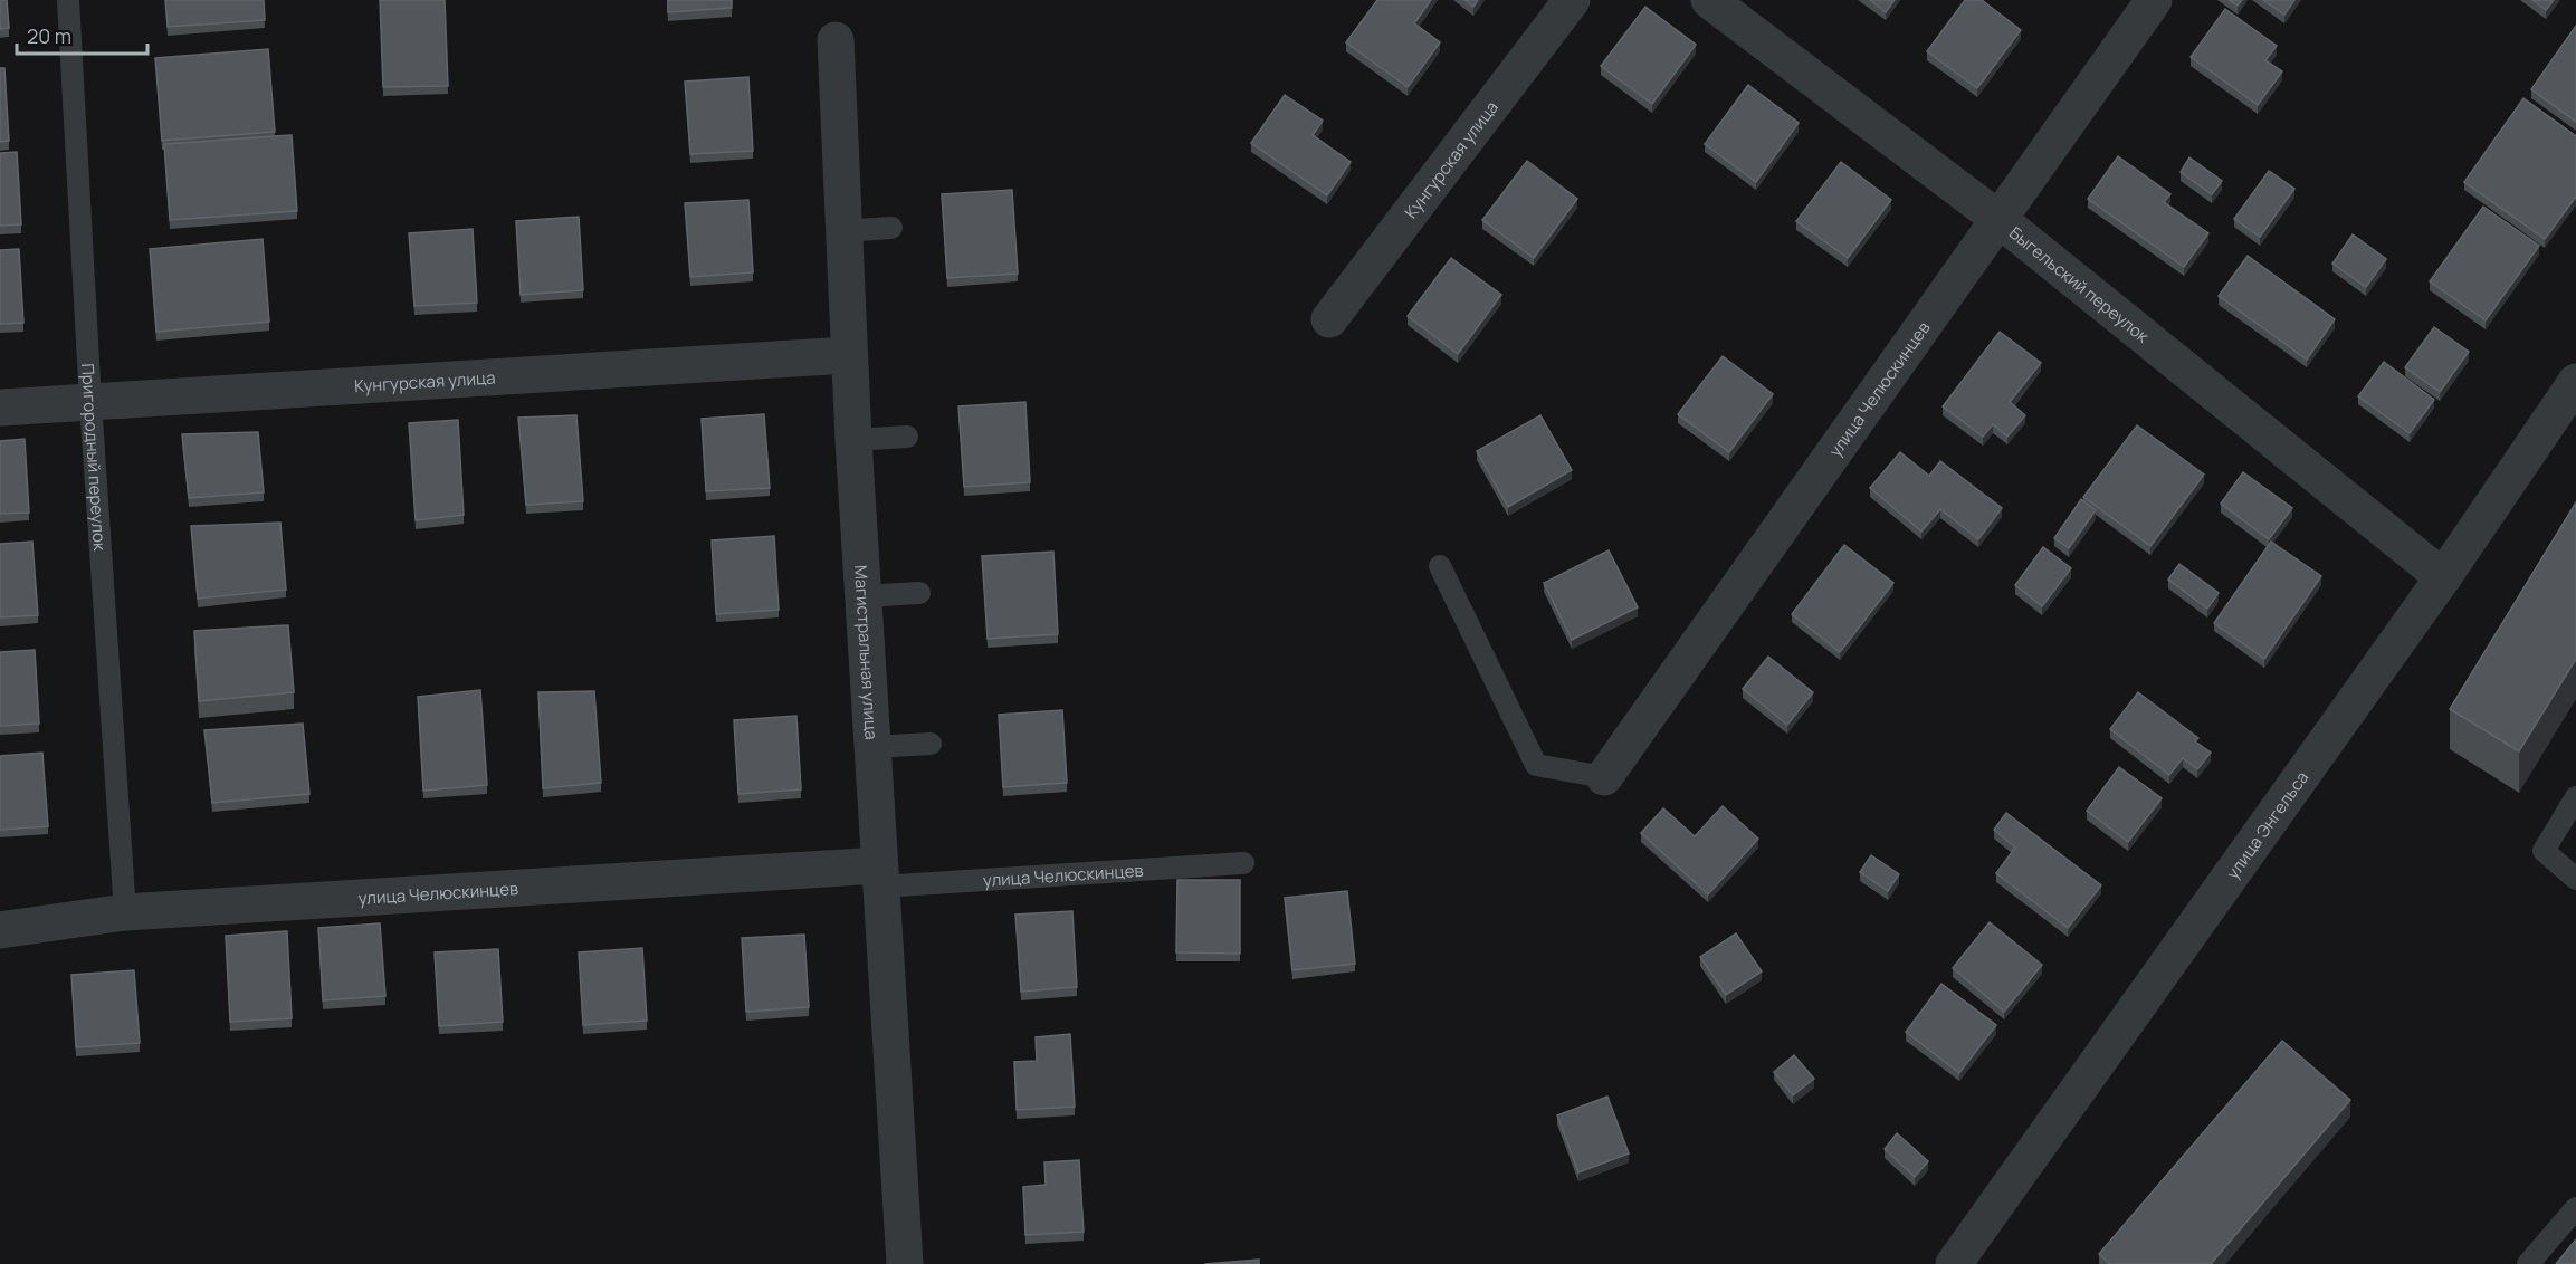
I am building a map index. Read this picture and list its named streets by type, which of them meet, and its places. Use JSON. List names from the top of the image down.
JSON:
{
  "streets": {
    "street": [
      "Кунгурская улица",
      "Быгельский переулок",
      "улица Челюскинцев",
      "Магистральная улица",
      "улица Энгельса"
    ],
    "lane": ["Пригородный переулок"]
  },
  "crossings": [
    ["Кунгурская улица", "Пригородный переулок"],
    ["Кунгурская улица", "Магистральная улица"],
    ["Быгельский переулок", "улица Челюскинцев"],
    ["Быгельский переулок", "улица Энгельса"],
    ["улица Челюскинцев", "Пригородный переулок"],
    ["улица Челюскинцев", "Магистральная улица"]
  ],
  "scale_bar": "20 m"
}
